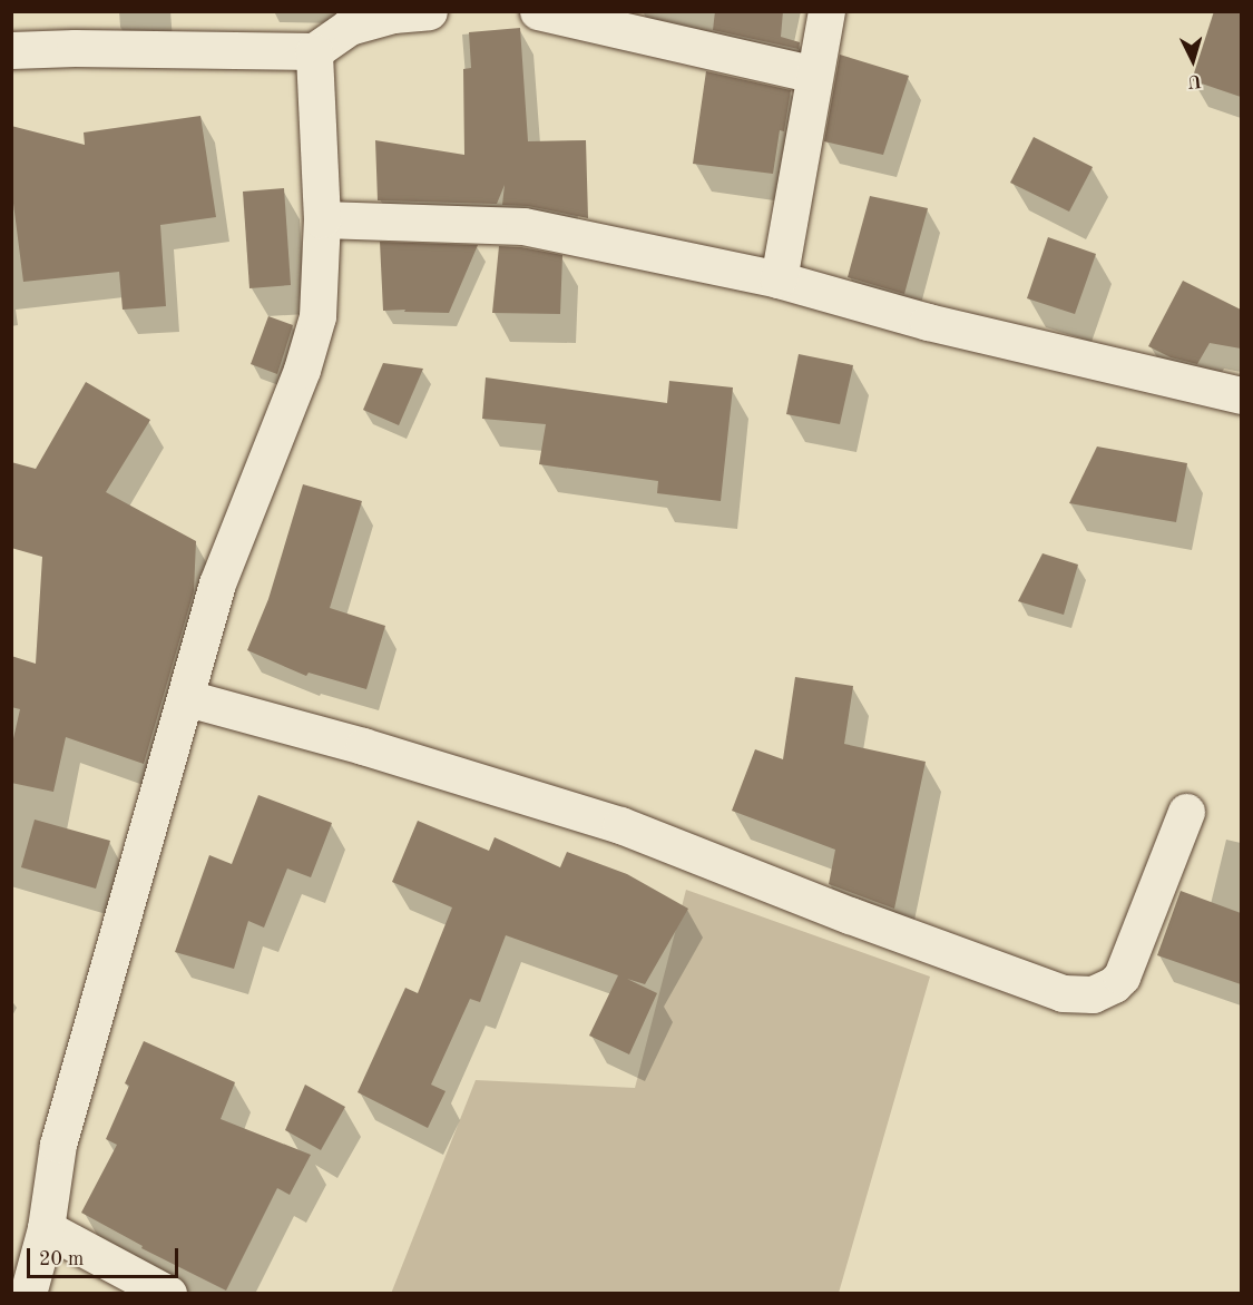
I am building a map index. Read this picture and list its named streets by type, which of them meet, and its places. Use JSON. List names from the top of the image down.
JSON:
{
  "scale_bar": "20 m",
  "north": "bottom"
}
